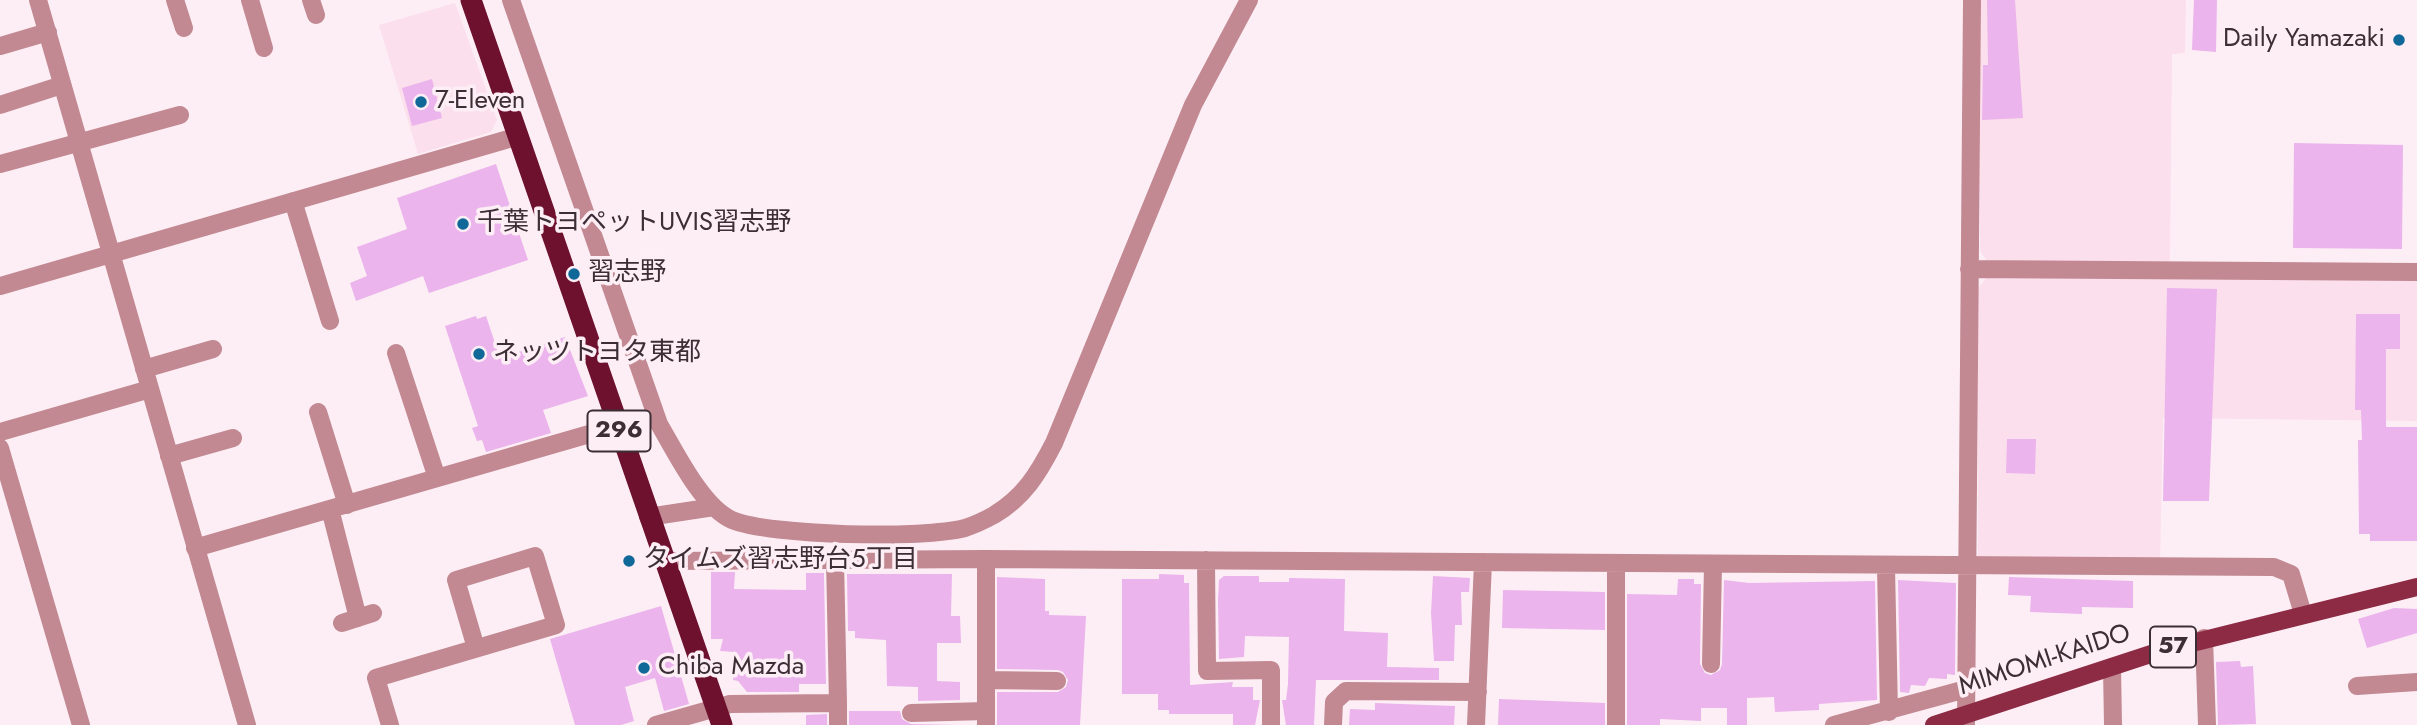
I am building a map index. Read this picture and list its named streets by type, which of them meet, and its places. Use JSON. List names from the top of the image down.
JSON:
{
  "streets": {
    "highway": ["296"],
    "main road": ["57", "MIMOMI-KAIDO"]
  },
  "places": [
    "Daily Yamazaki",
    "7-Eleven",
    "千葉トヨペットUVIS習志野",
    "習志野",
    "ネッツトヨタ東都",
    "タイムズ習志野台5丁目",
    "Chiba Mazda"
  ]
}
